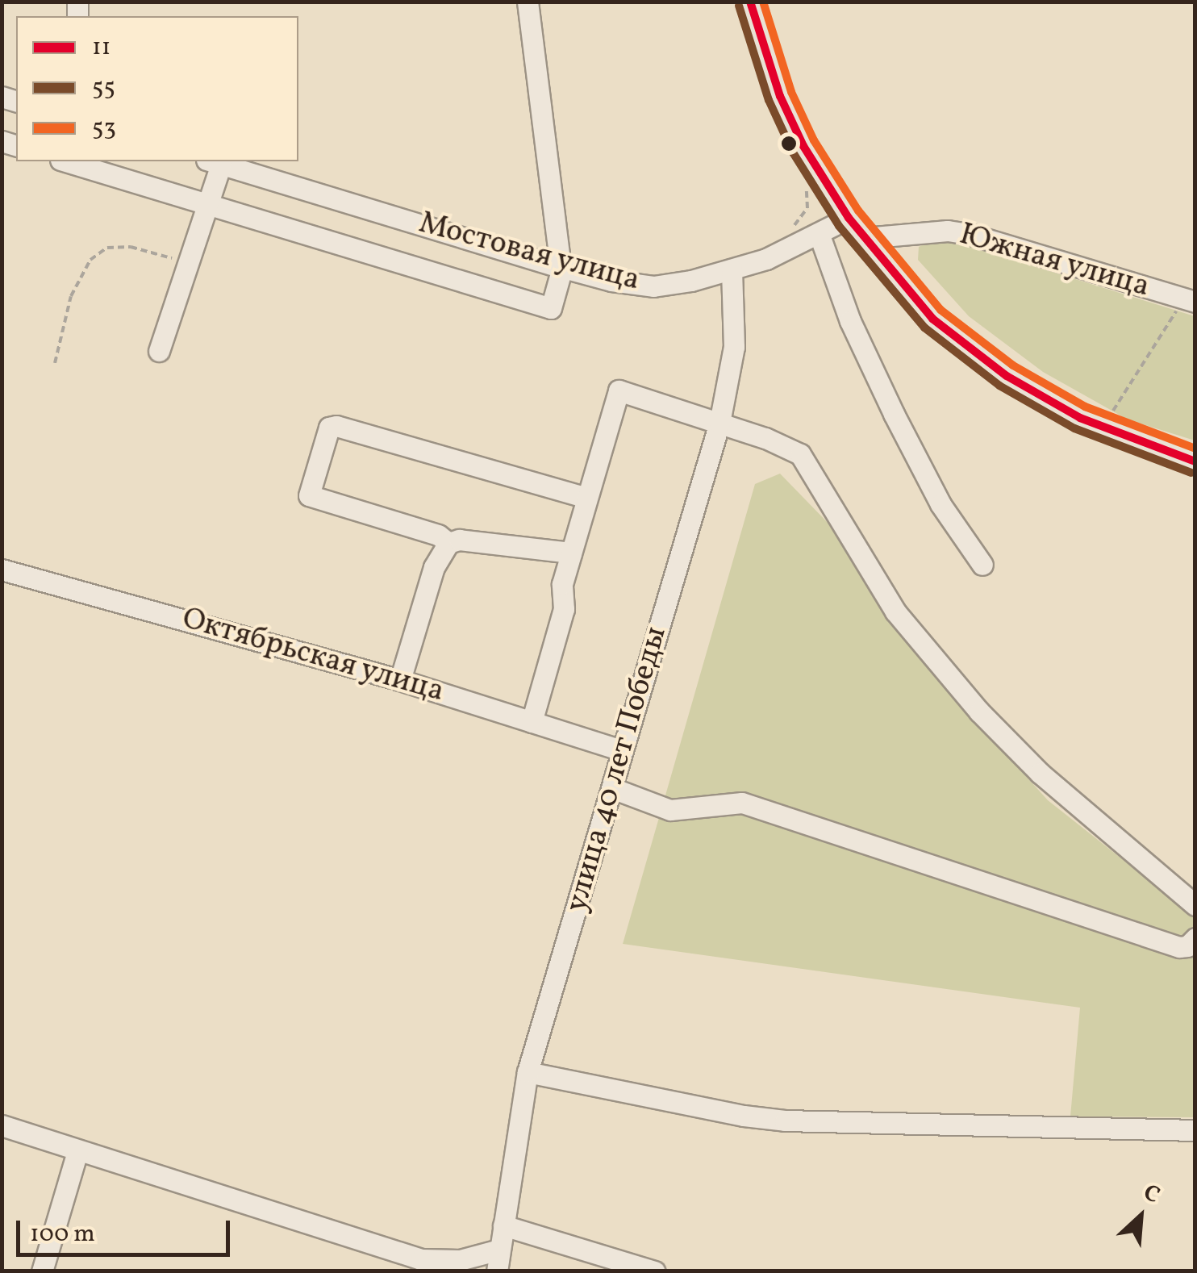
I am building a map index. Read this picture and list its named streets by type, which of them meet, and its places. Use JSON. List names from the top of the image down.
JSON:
{
  "streets": {
    "street": [
      "Мостовая улица",
      "Южная улица",
      "Октябрьская улица",
      "улица 40 лет Победы"
    ]
  },
  "crossings": [
    ["Мостовая улица", "улица 40 лет Победы"],
    ["Октябрьская улица", "улица 40 лет Победы"]
  ],
  "lines": ["transit line 11", "transit line 53", "transit line 55"],
  "legend": ["11", "55", "53"],
  "scale_bar": "100 m",
  "north": "top right"
}
